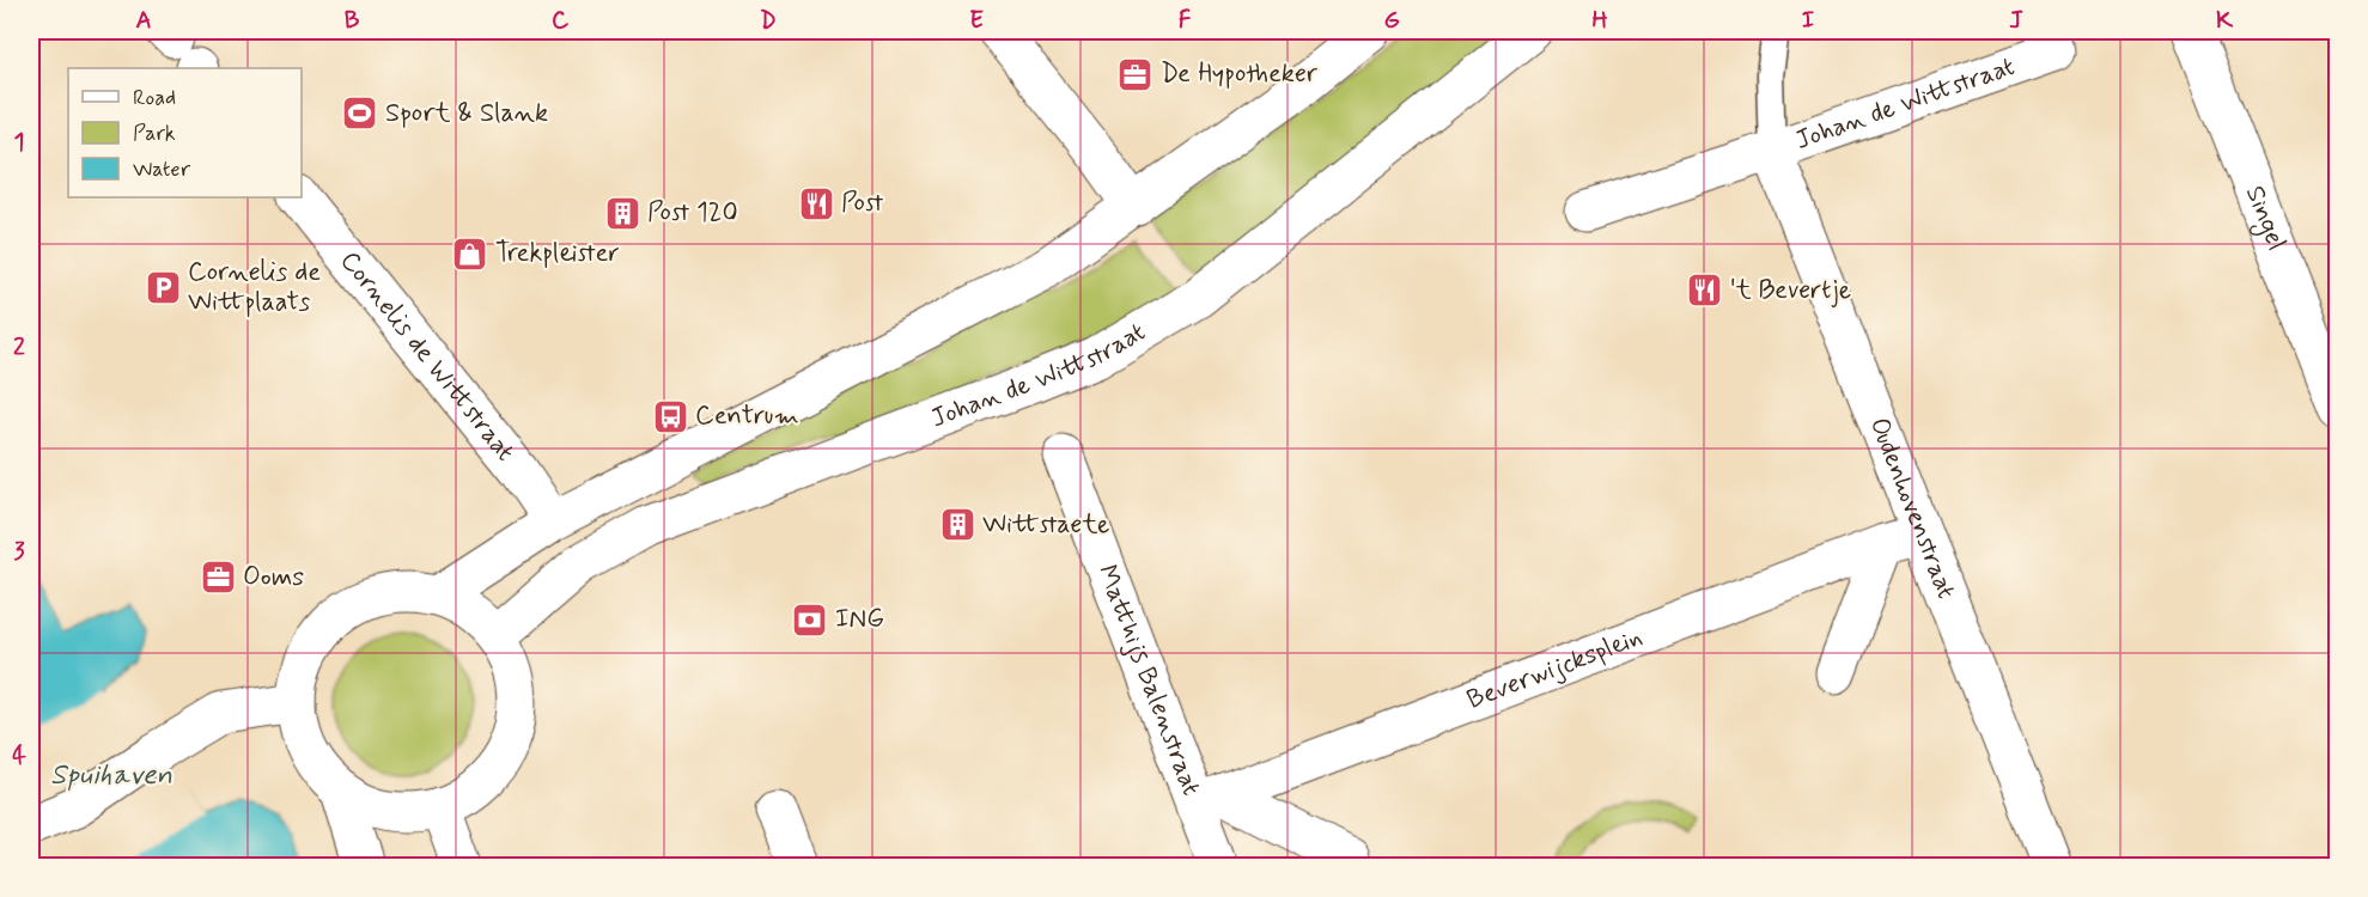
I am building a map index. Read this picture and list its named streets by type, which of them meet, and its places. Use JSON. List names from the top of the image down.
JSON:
{
  "streets": {
    "street": [
      "Johan de Wittstraat",
      "Singel",
      "Cornelis de Wittstraat",
      "Oudenhovenstraat",
      "Beverwijcksplein",
      "Matthijs Balenstraat"
    ]
  },
  "crossings": [
    ["Johan de Wittstraat", "Oudenhovenstraat"],
    ["Oudenhovenstraat", "Beverwijcksplein"],
    ["Beverwijcksplein", "Matthijs Balenstraat"]
  ],
  "water": ["Spuihaven"],
  "places": {
    "office": ["De Hypotheker", "Ooms"],
    "sports": ["Sport & Slank"],
    "restaurant": ["Post", "'t Bevertje"],
    "building": ["Post 120", "Wittstaete"],
    "shop": ["Trekpleister"],
    "parking": ["Cornelis de Wittplaats"],
    "bus stop": ["Centrum"],
    "bank": ["ING"]
  },
  "legend": ["Road", "Park", "Water"],
  "grid": {
    "columns": [
      "A",
      "B",
      "C",
      "D",
      "E",
      "F",
      "G",
      "H",
      "I",
      "J",
      "K"
    ],
    "rows": [
      "1",
      "2",
      "3",
      "4"
    ]
  }
}
